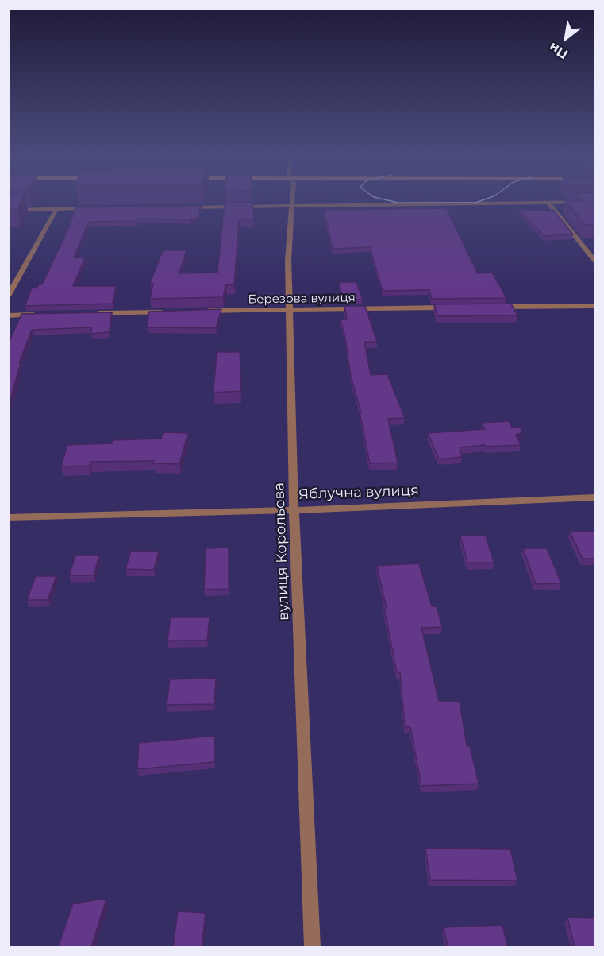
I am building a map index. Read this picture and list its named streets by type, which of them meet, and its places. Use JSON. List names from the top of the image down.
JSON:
{
  "streets": {
    "street": ["Березова вулиця", "Яблучна вулиця", "вулиця Корольова"]
  },
  "crossings": [
    ["Березова вулиця", "вулиця Корольова"],
    ["Яблучна вулиця", "вулиця Корольова"]
  ],
  "north": "bottom left"
}
